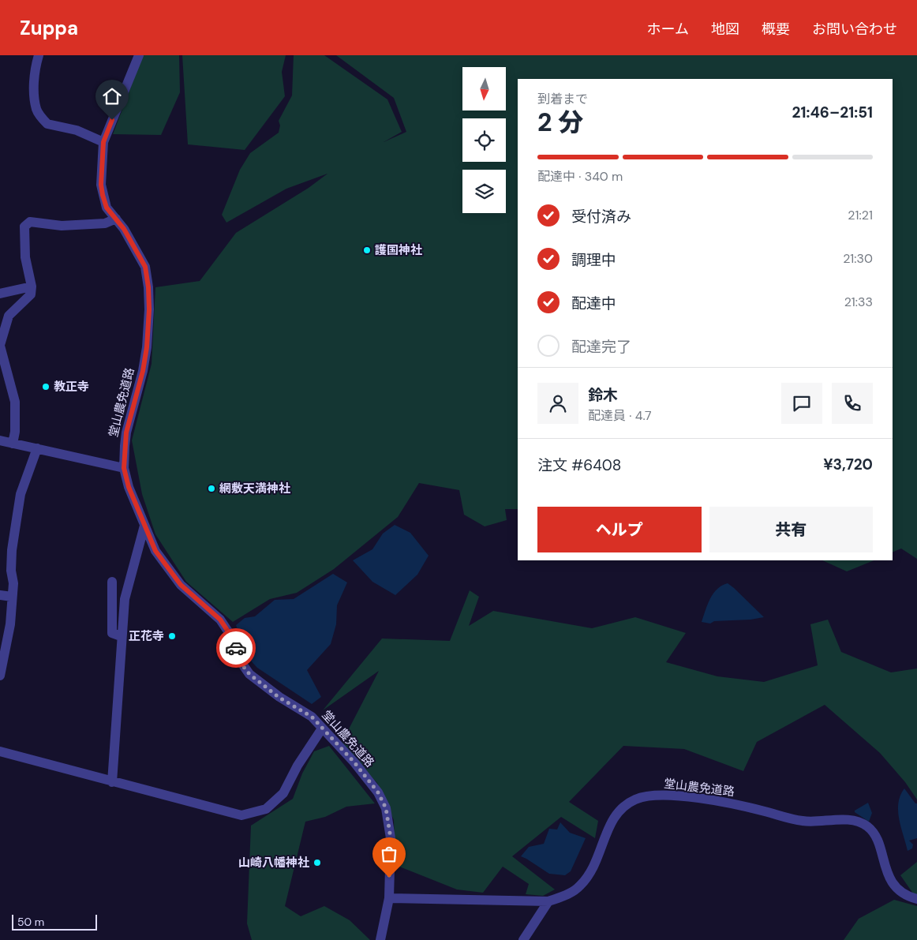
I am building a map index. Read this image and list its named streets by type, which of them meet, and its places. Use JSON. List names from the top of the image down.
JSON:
{
  "streets": {
    "street": ["堂山農免道路"]
  },
  "places": [
    "護国神社",
    "教正寺",
    "網敷天満神社",
    "正花寺",
    "山崎八幡神社"
  ],
  "scale_bar": "50 m",
  "north": "bottom",
  "page": {
    "header": "Zuppa",
    "nav": [
      "ホーム",
      "地図",
      "概要",
      "お問い合わせ"
    ],
    "heading": ["2 分", "到着まで", "21:46–21:51"],
    "panel": [
      "鈴木",
      "配達員 · 4.7",
      "注文 #6408",
      "¥3,720"
    ],
    "bar": "配達中 · 340 m",
    "list": [
      ["受付済み", "21:21"],
      ["調理中", "21:30"],
      ["配達中", "21:33"],
      "配達完了"
    ],
    "buttons": ["ヘルプ", "共有"],
    "scale": "50 m"
  }
}
